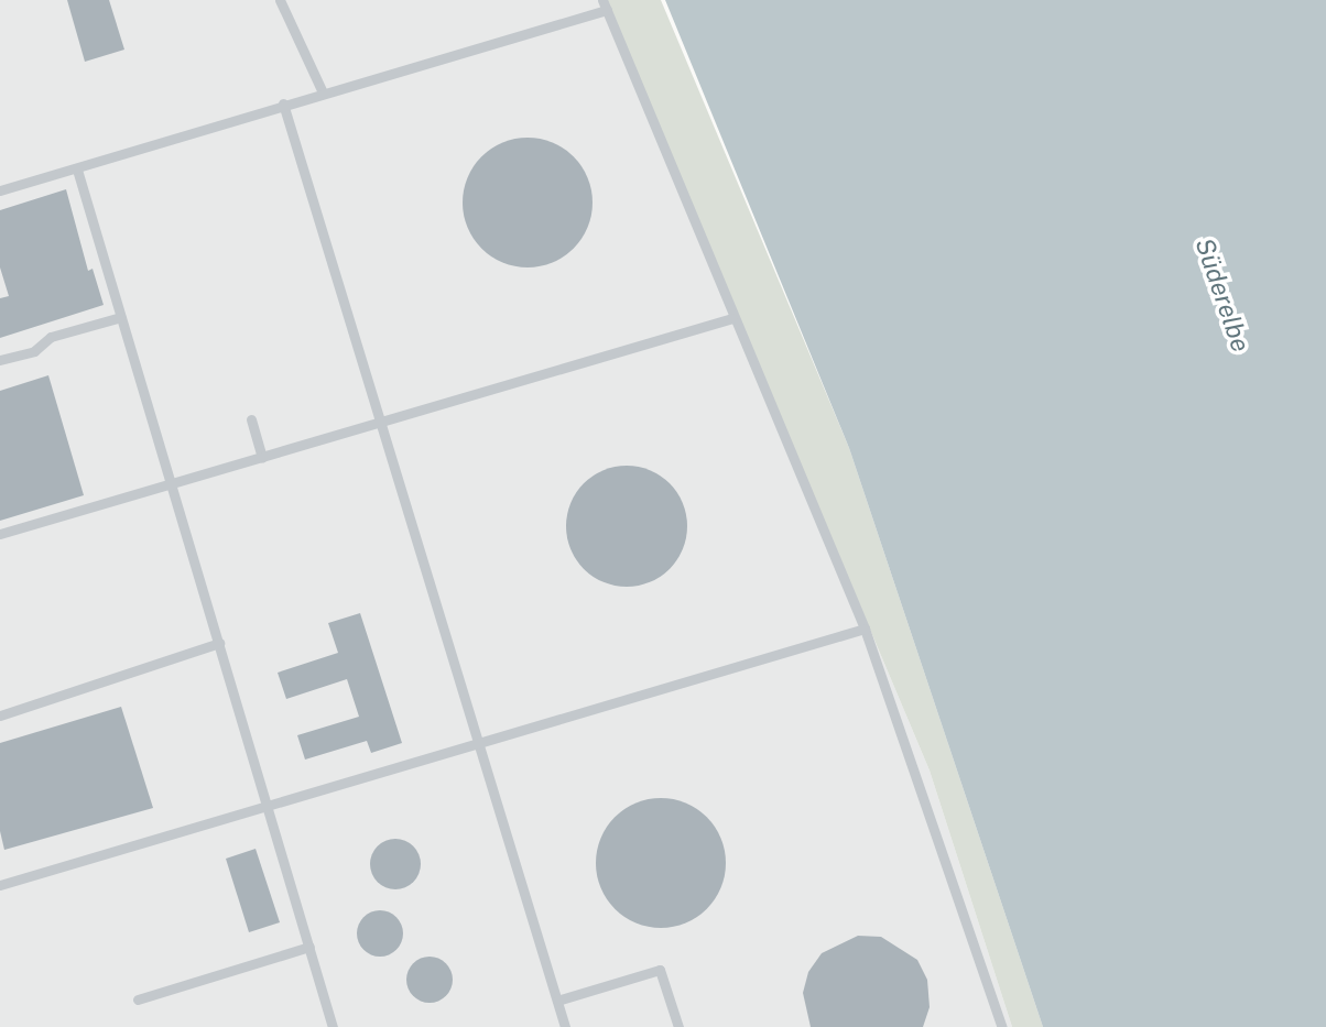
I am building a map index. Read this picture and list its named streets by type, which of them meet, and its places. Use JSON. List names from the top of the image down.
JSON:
{
  "water": ["Süderelbe"]
}
